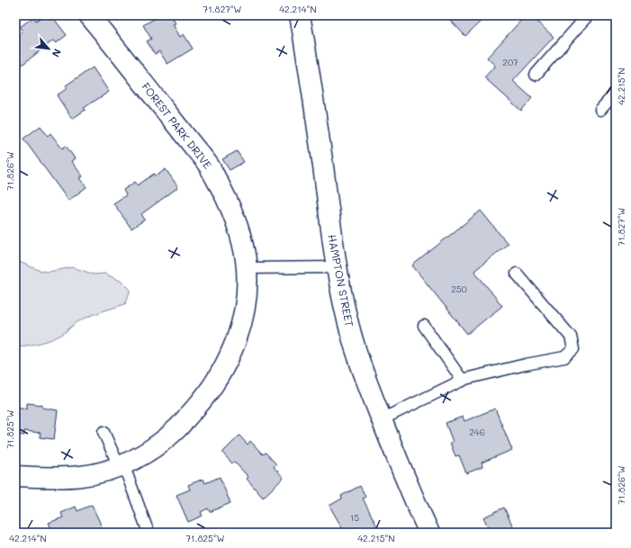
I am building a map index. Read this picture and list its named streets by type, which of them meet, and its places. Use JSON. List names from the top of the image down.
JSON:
{
  "streets": {
    "street": ["FOREST PARK DRIVE", "HAMPTON STREET"]
  },
  "house_numbers": [
    "207",
    "250",
    "246",
    "15"
  ],
  "north": "bottom right",
  "coordinates": [
    "71.827°W",
    "42.214°N",
    "42.215°N",
    "71.826°W",
    "71.825°W"
  ]
}
